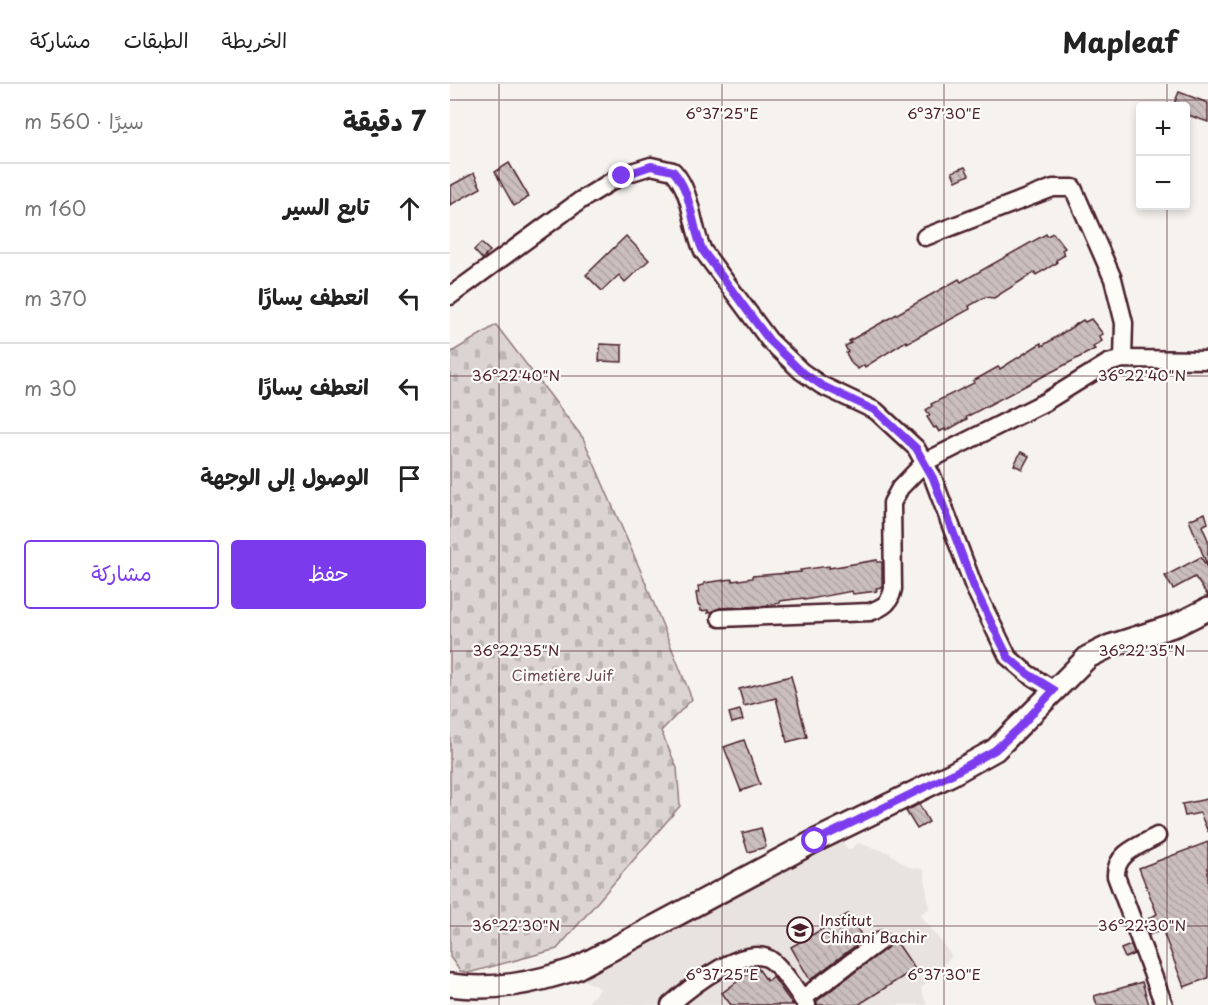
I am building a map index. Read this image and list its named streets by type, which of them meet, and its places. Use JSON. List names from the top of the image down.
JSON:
{
  "parks": ["Cimetière Juif"],
  "places": {
    "school or university": ["Institut Chihani Bachir"]
  },
  "page": {
    "header": "Mapleaf",
    "nav": ["الخريطة", "الطبقات", "مشاركة"],
    "heading": ["7 دقيقة", "سيرًا · 560 m"],
    "map_buttons": ["+", "−"],
    "list": [
      ["تابع السير", "160 m"],
      ["انعطف يسارًا", "370 m"],
      ["انعطف يسارًا", "30 m"],
      "الوصول إلى الوجهة"
    ],
    "buttons": ["حفظ", "مشاركة"]
  },
  "coordinates": [
    "6°37'25\"E",
    "6°37'30\"E",
    "36°22'40\"N",
    "36°22'35\"N",
    "36°22'30\"N"
  ]
}
